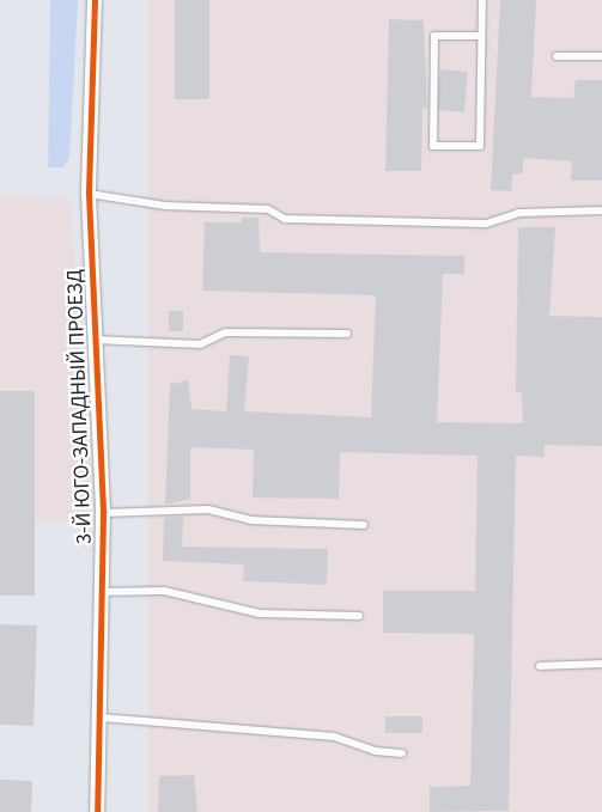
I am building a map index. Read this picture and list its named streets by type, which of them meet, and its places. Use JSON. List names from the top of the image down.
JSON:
{
  "streets": {
    "street": ["3-Й ЮГО-ЗАПАДНЫЙ ПРОЕЗД"]
  }
}
